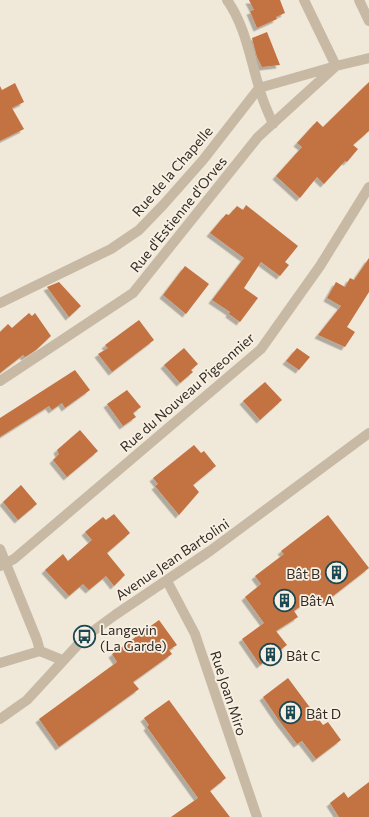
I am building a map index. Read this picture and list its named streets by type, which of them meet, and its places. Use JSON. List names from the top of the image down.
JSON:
{
  "streets": {
    "street": [
      "Rue de la Chapelle",
      "Rue d'Estienne d'Orves",
      "Rue du Nouveau Pigeonnier",
      "Avenue Jean Bartolini",
      "Rue Joan Miro"
    ]
  },
  "crossings": [
    ["Avenue Jean Bartolini", "Rue Joan Miro"]
  ],
  "places": {
    "building": [
      "Bât B",
      "Bât A",
      "Bât C",
      "Bât D"
    ],
    "bus stop": ["Langevin (La Garde)"]
  }
}
